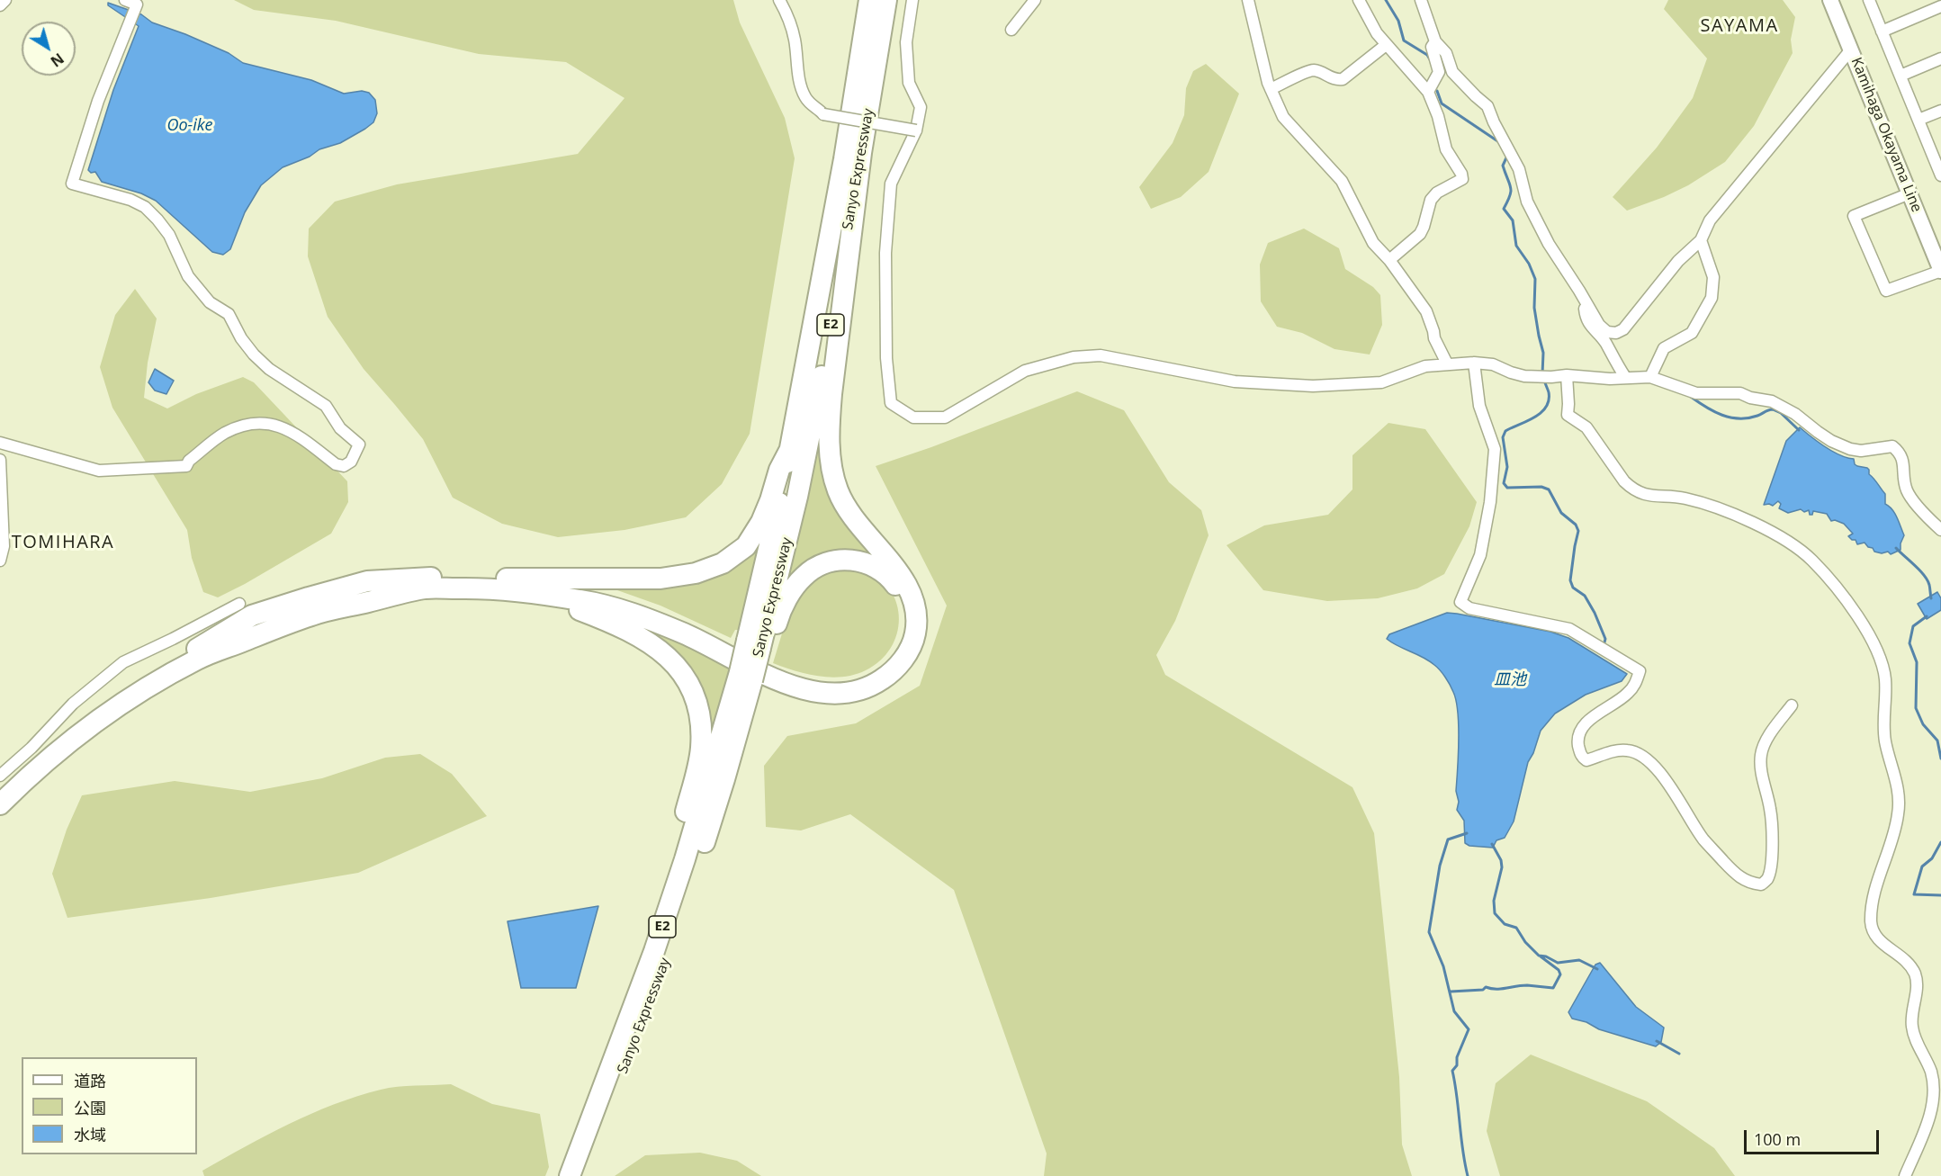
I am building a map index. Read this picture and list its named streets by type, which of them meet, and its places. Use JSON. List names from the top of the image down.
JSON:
{
  "streets": {
    "highway": ["Sanyo Expressway", "E2"],
    "main road": ["Kamihaga Okayama Line"]
  },
  "districts": ["SAYAMA", "TOMIHARA"],
  "water": ["Oo-ike", "皿池"],
  "legend": ["道路", "公園", "水域"],
  "scale_bar": "100 m",
  "north": "bottom right"
}
